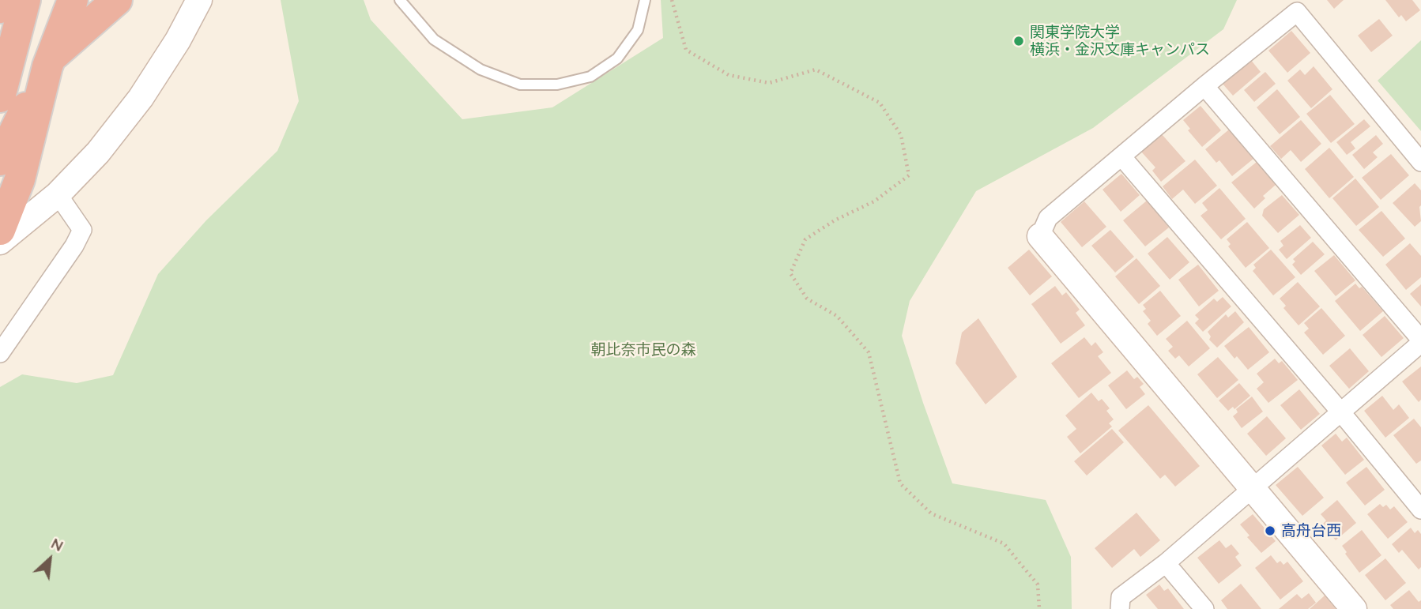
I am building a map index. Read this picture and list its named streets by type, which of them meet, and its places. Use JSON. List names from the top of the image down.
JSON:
{
  "parks": ["朝比奈市民の森"],
  "places": ["関東学院大学 横浜・金沢文庫キャンパス", "高舟台西"],
  "north": "top right"
}
